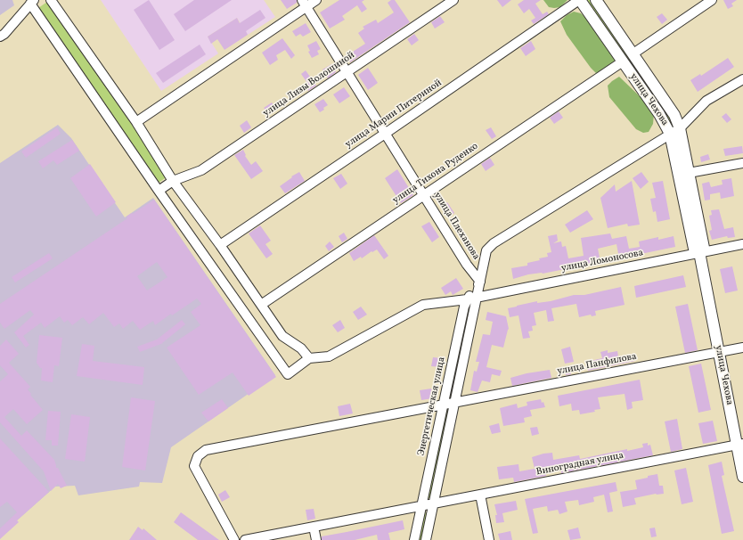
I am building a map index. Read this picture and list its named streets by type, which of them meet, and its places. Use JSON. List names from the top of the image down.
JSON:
{
  "streets": {
    "main road": ["улица Чехова"],
    "street": [
      "улица Лизы Волошиной",
      "улица Марии Питериной",
      "улица Тихона Руденко",
      "улица Плеханова",
      "улица Ломоносова",
      "улица Панфилова",
      "Энергетическая улица",
      "Виноградная улица"
    ]
  },
  "crossings": [
    ["улица Лизы Волошиной", "улица Плеханова"],
    ["улица Чехова", "улица Марии Питериной"],
    ["улица Чехова", "улица Тихона Руденко"],
    ["улица Чехова", "улица Ломоносова"],
    ["улица Чехова", "улица Панфилова"],
    ["улица Чехова", "Энергетическая улица"],
    ["улица Чехова", "Виноградная улица"],
    ["улица Марии Питериной", "улица Плеханова"],
    ["улица Тихона Руденко", "улица Плеханова"],
    ["улица Плеханова", "Энергетическая улица"],
    ["улица Ломоносова", "Энергетическая улица"],
    ["улица Панфилова", "Энергетическая улица"],
    ["Энергетическая улица", "Виноградная улица"]
  ]
}
